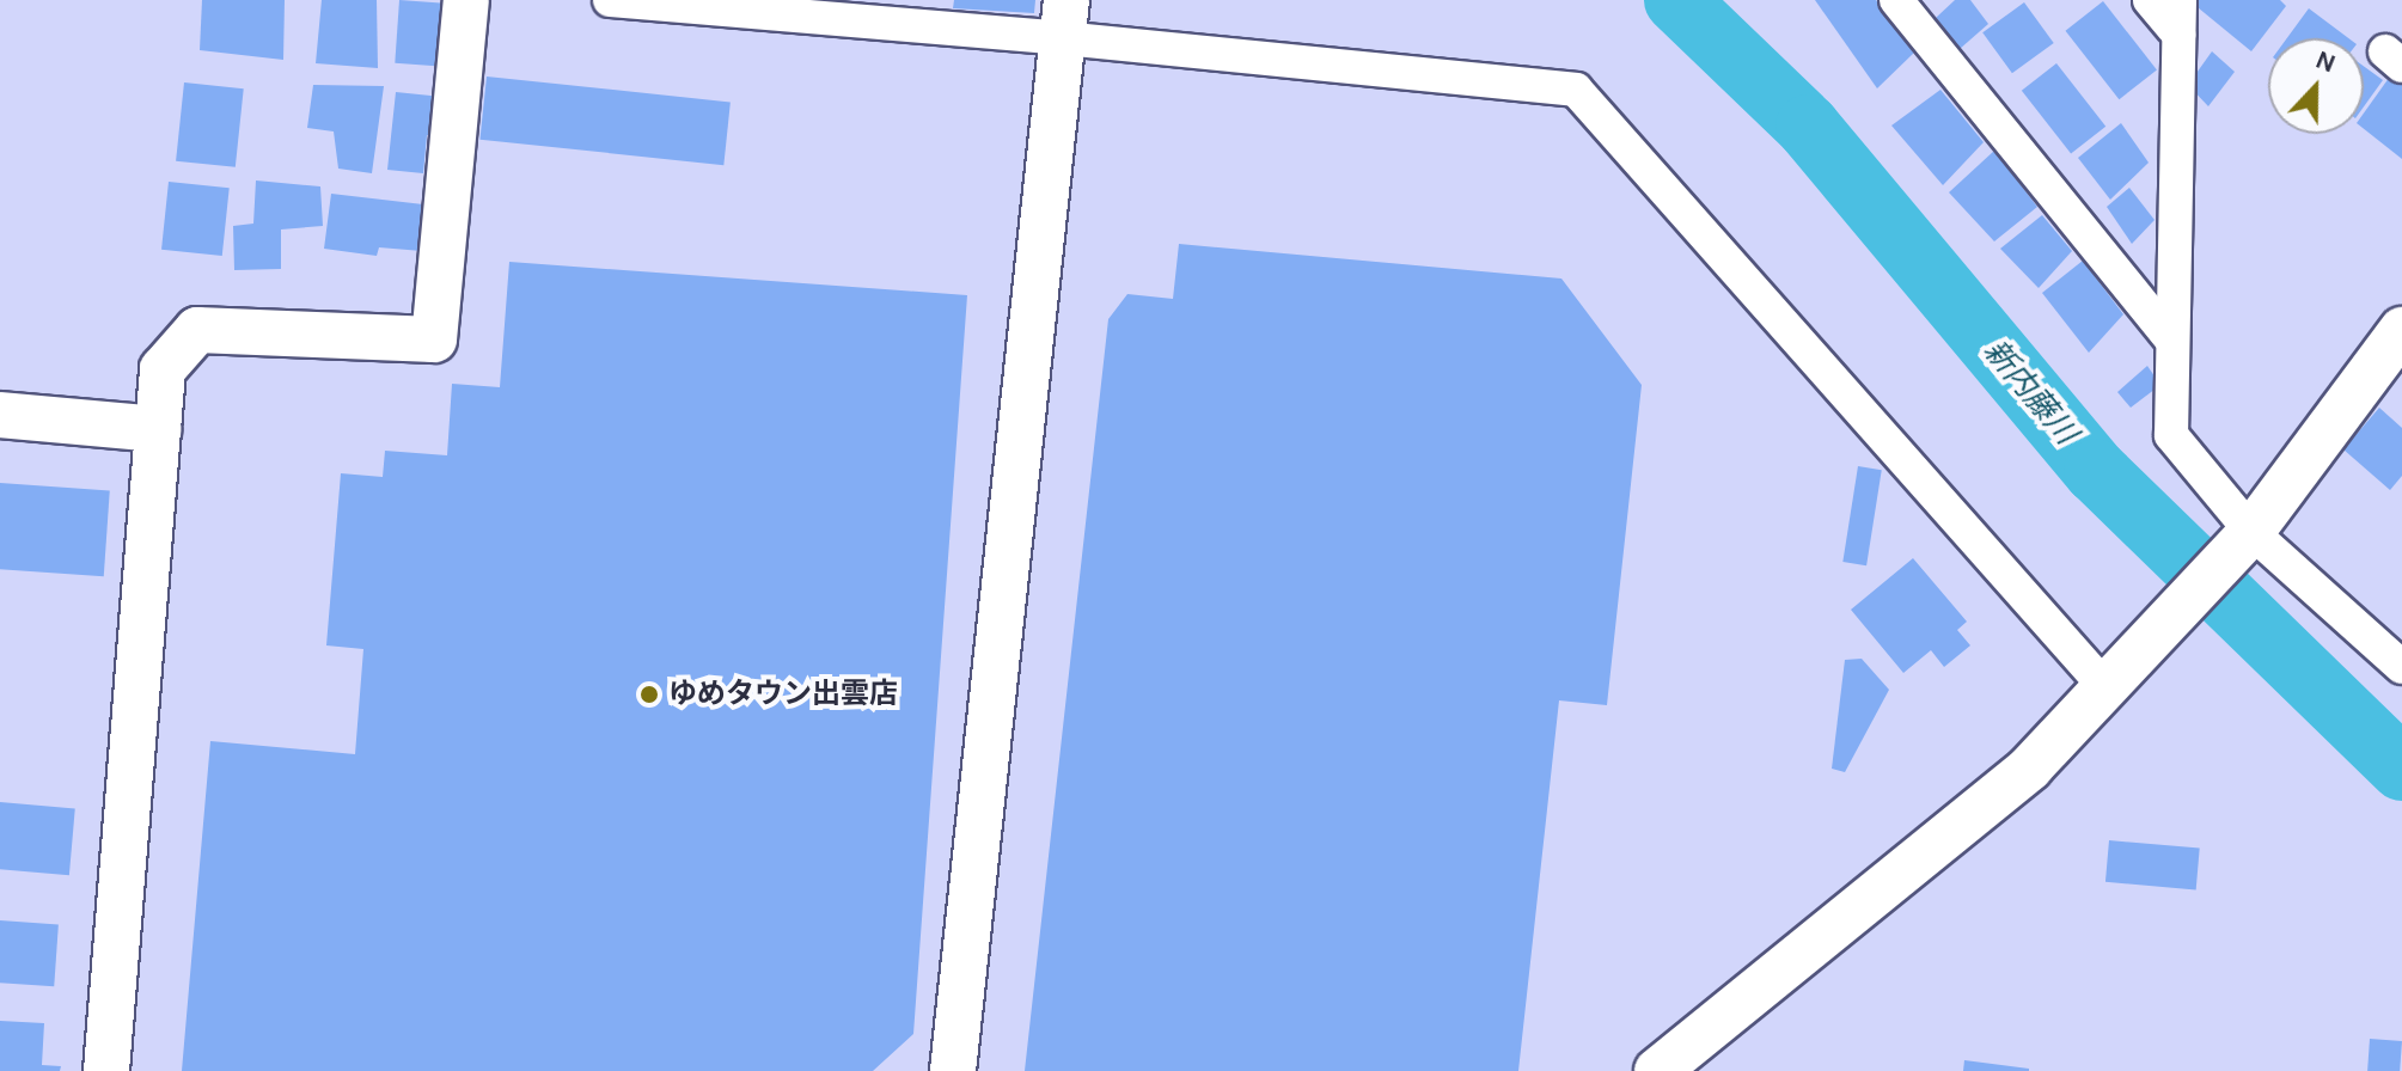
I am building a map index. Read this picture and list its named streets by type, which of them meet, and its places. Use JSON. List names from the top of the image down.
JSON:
{
  "water": ["新内藤川"],
  "places": ["ゆめタウン出雲店"],
  "north": "top"
}
